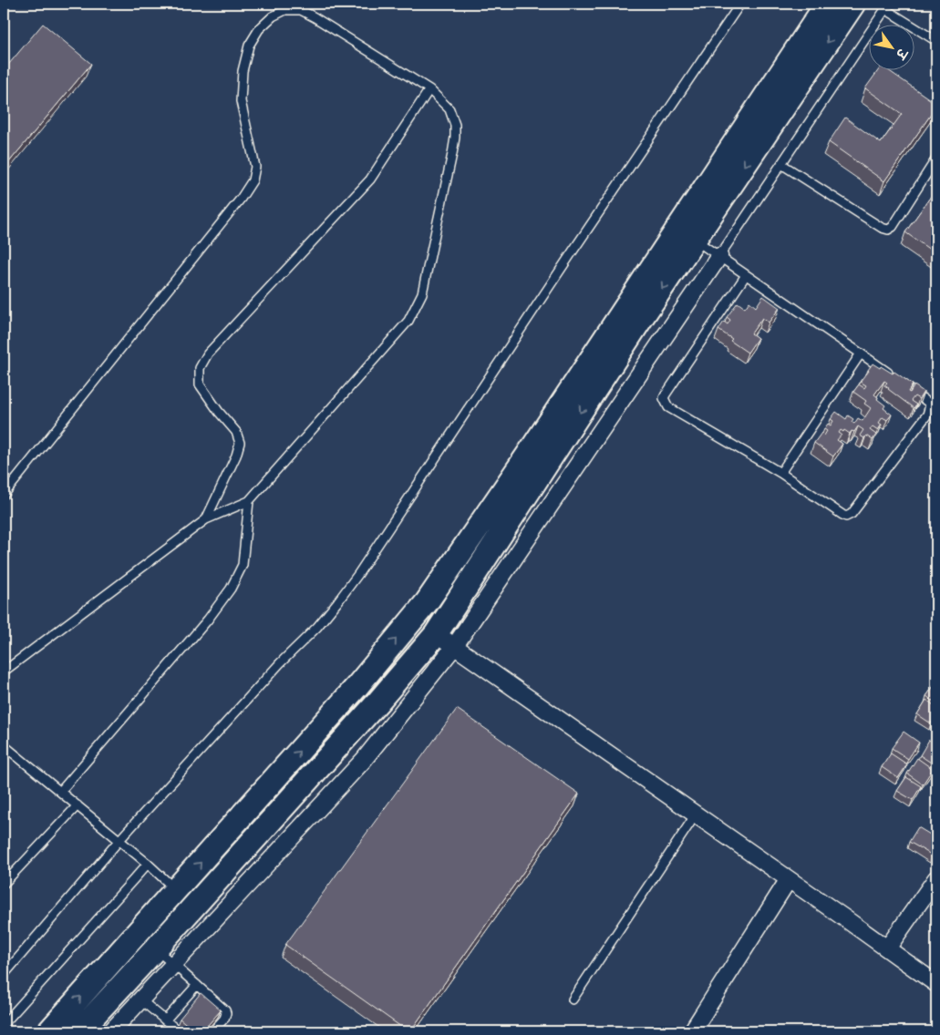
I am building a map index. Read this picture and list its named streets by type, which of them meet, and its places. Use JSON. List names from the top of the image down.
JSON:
{
  "north": "bottom right"
}
